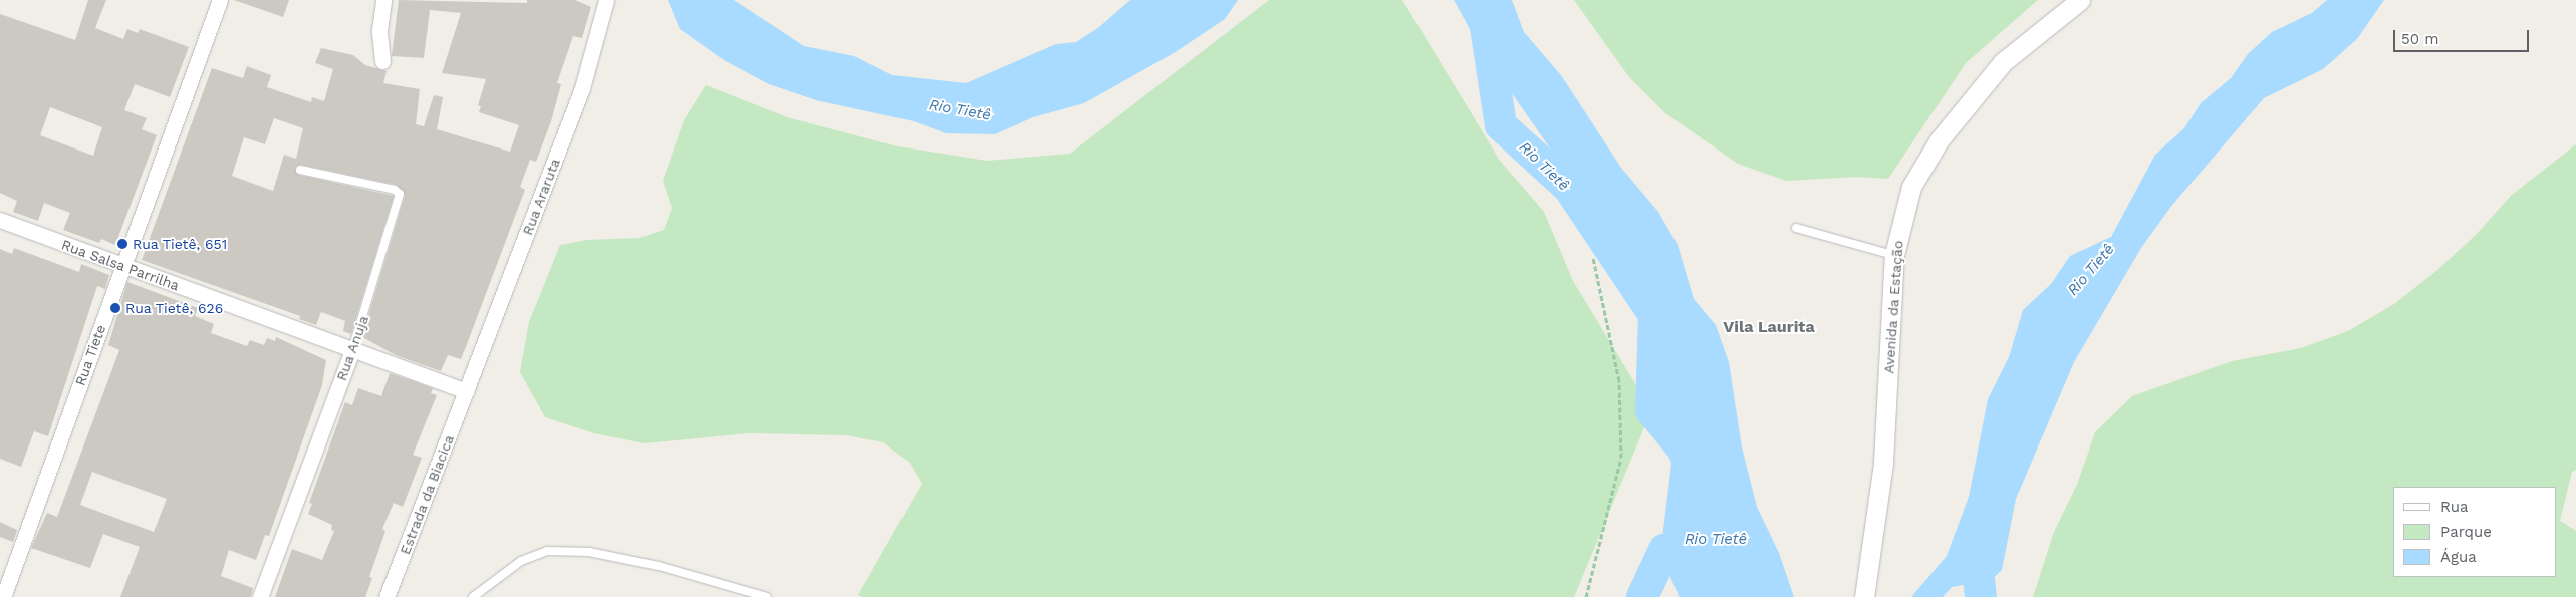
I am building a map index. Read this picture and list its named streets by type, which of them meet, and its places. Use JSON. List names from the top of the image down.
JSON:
{
  "streets": {
    "street": [
      "Rua Araruta",
      "Rua Salsa Parrilha",
      "Avenida da Estação",
      "Rua Anuja",
      "Rua Tiete",
      "Estrada da Biacica"
    ]
  },
  "crossings": [
    ["Rua Araruta", "Rua Salsa Parrilha"],
    ["Rua Araruta", "Estrada da Biacica"],
    ["Rua Salsa Parrilha", "Rua Anuja"],
    ["Rua Salsa Parrilha", "Rua Tiete"],
    ["Rua Salsa Parrilha", "Estrada da Biacica"]
  ],
  "districts": ["Vila Laurita"],
  "water": ["Rio Tietê"],
  "places": ["Rua Tietê, 651", "Rua Tietê, 626"],
  "legend": ["Rua", "Parque", "Água"],
  "scale_bar": "50 m"
}
